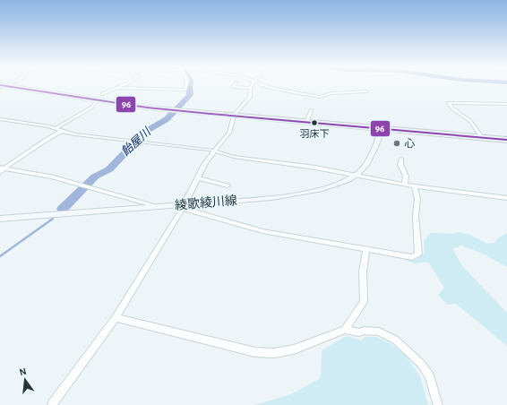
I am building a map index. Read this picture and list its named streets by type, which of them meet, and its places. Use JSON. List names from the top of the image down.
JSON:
{
  "streets": {
    "main road": ["綾歌綾川線"]
  },
  "water": ["飴屋川"],
  "places": ["羽床下", "心"],
  "lines": ["transit line 96"],
  "north": "top"
}
